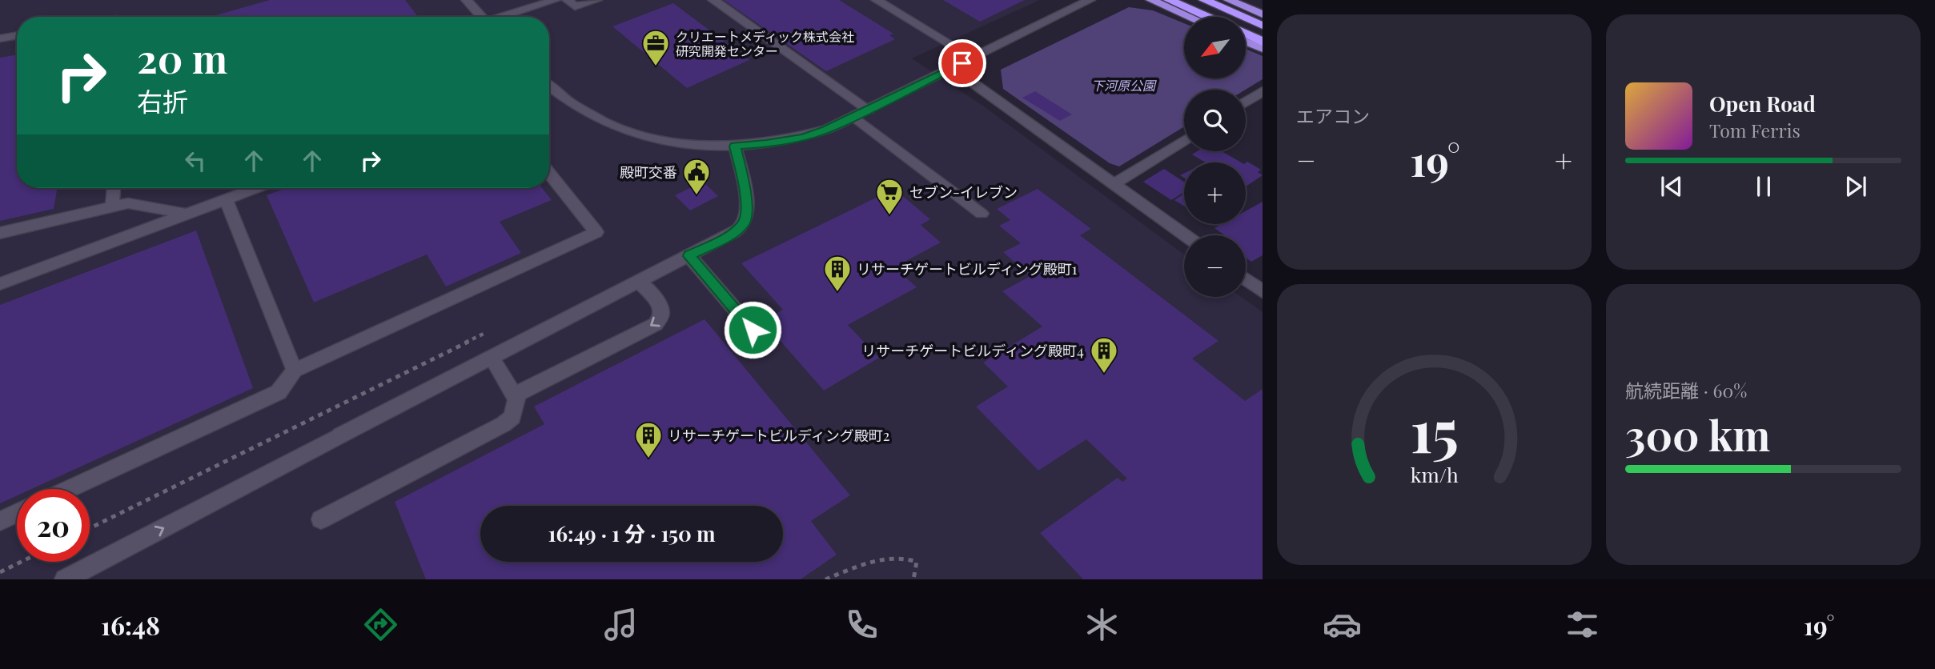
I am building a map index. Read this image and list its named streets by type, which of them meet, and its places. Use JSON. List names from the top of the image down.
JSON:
{
  "parks": ["下河原公園"],
  "places": {
    "office": ["クリエートメディック株式会社 研究開発センター"],
    "public building": ["殿町交番"],
    "supermarket": ["セブン-イレブン"],
    "building": ["リサーチゲートビルディング殿町1", "リサーチゲートビルディング殿町4", "リサーチゲートビルディング殿町2"]
  },
  "north": "bottom left",
  "page": {
    "tile": [
      "エアコン",
      ["航続距離 · 60%", "300 km"]
    ],
    "map_buttons": ["+", "−"],
    "turn": ["20 m", "右折"],
    "song": ["Open Road", "Tom Ferris"],
    "heat": ["−", "19°", "+"],
    "limit": "20",
    "trip": "16:49 · 1 分 · 150 m",
    "tabs": ["16:48", "19°"],
    "gauge": ["15", "km/h"]
  }
}
